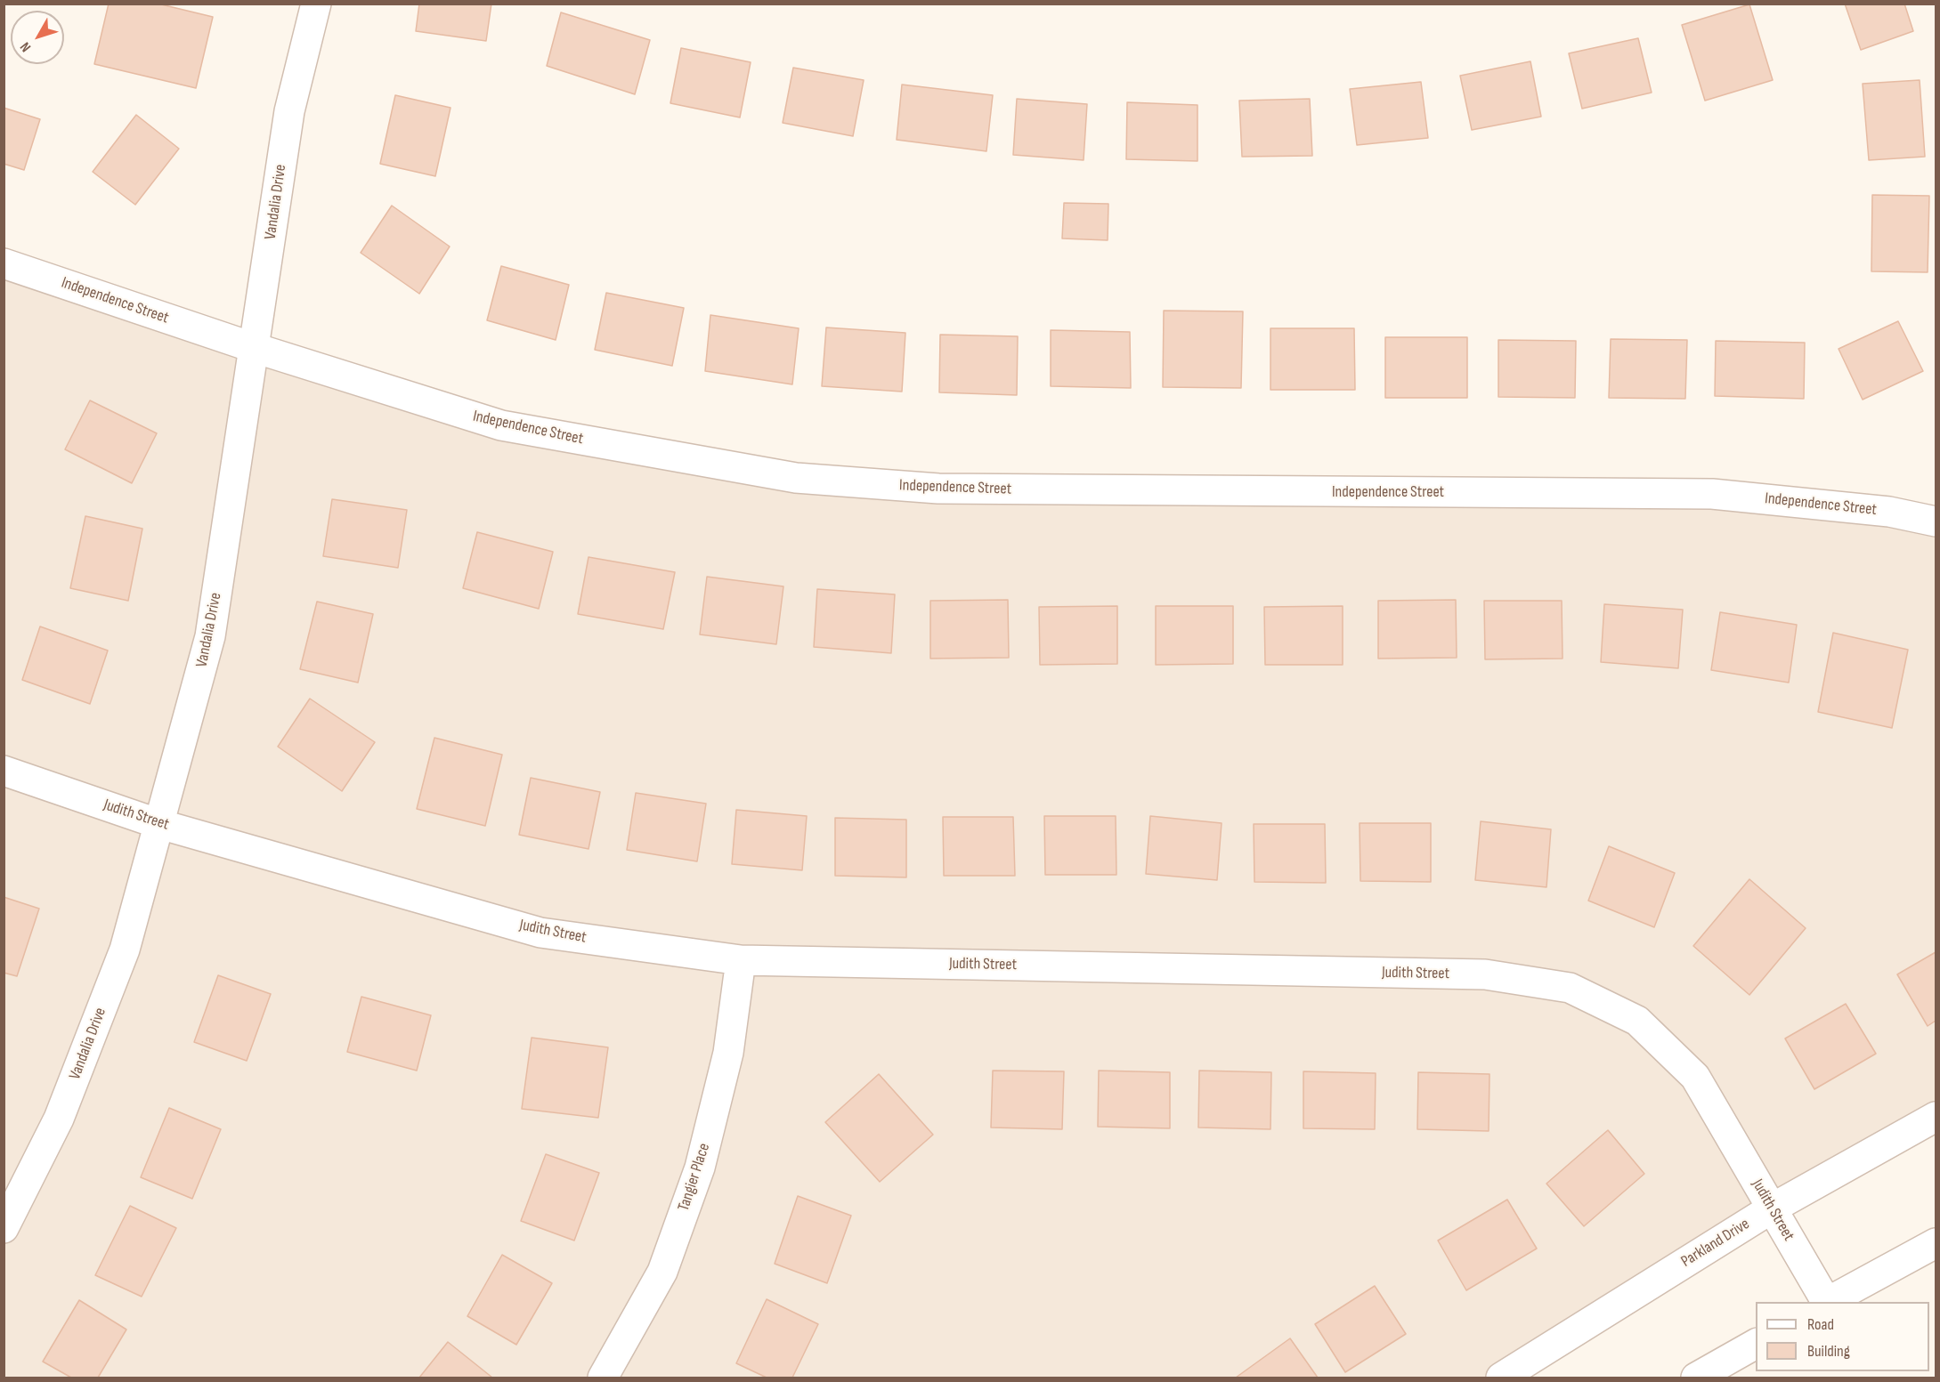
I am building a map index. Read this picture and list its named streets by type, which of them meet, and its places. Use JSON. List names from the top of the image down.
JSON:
{
  "streets": {
    "street": [
      "Vandalia Drive",
      "Independence Street",
      "Judith Street",
      "Tangier Place",
      "Parkland Drive"
    ]
  },
  "crossings": [
    ["Vandalia Drive", "Independence Street"],
    ["Vandalia Drive", "Judith Street"],
    ["Judith Street", "Tangier Place"],
    ["Judith Street", "Parkland Drive"]
  ],
  "legend": ["Road", "Building"],
  "north": "bottom left"
}
